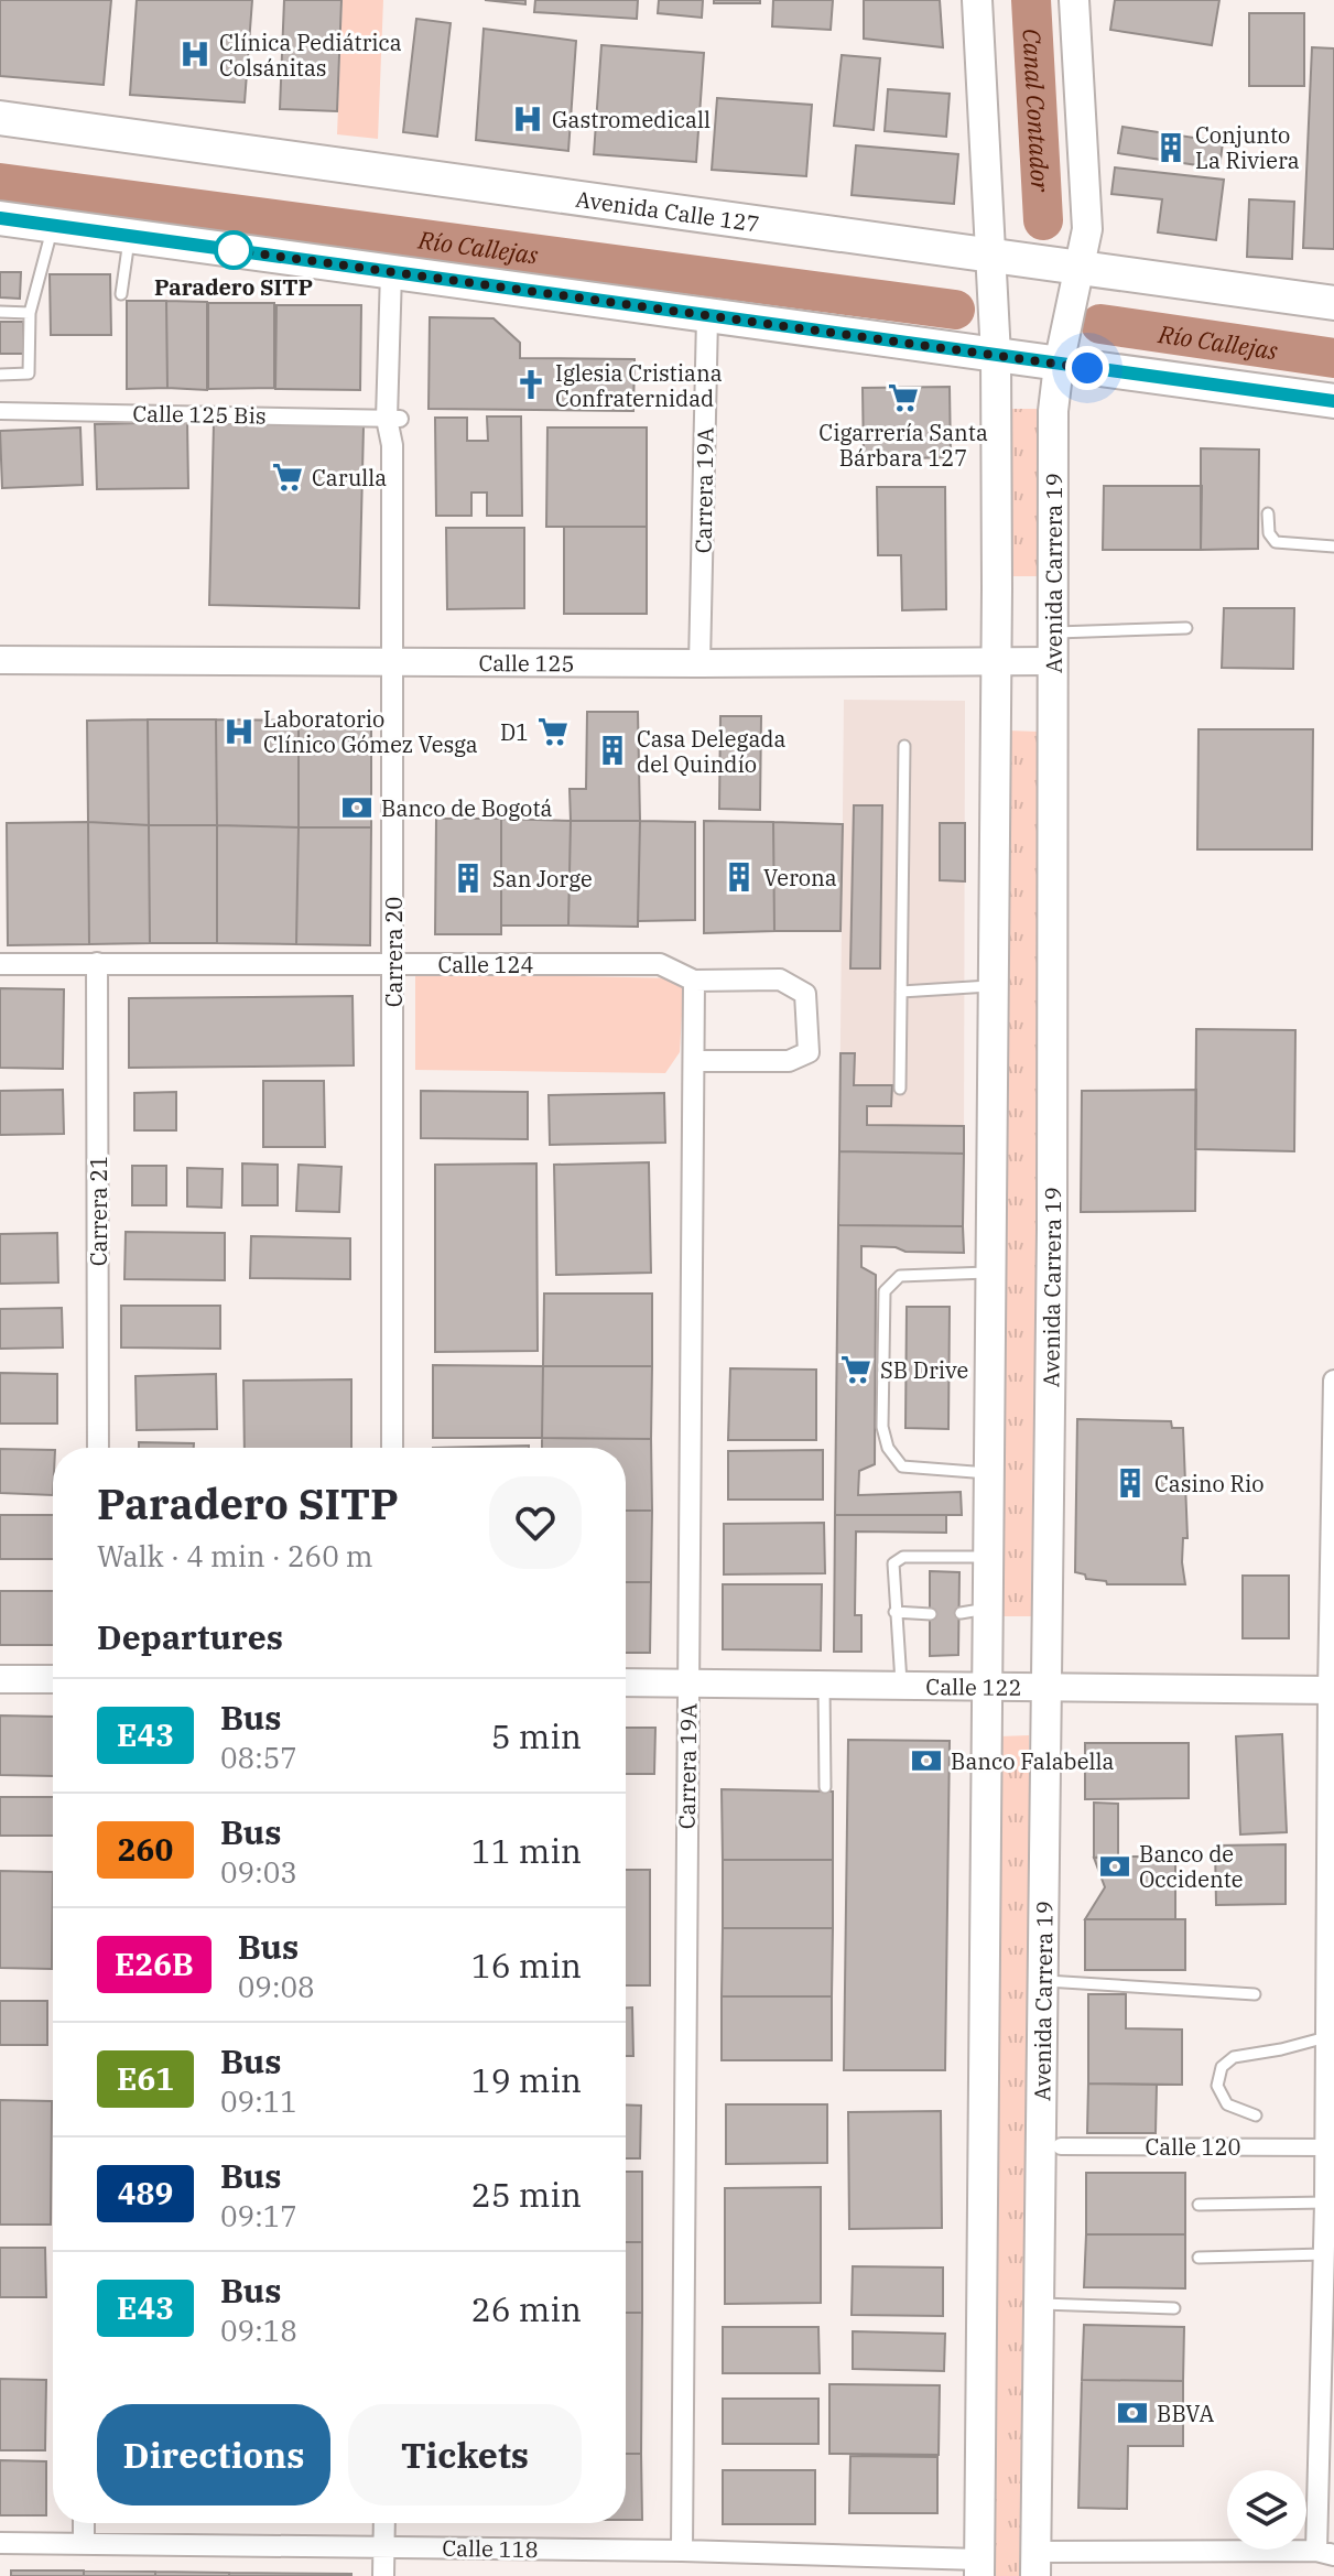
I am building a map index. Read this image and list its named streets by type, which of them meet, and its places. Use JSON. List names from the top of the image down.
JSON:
{
  "streets": {
    "main road": ["Avenida Calle 127", "Avenida Carrera 19"],
    "street": [
      "Calle 125 Bis",
      "Carrera 19A",
      "Calle 125",
      "Carrera 20",
      "Calle 124",
      "Carrera 21",
      "Calle 122",
      "Calle 120",
      "Calle 118"
    ]
  },
  "crossings": [
    ["Avenida Calle 127", "Avenida Carrera 19"],
    ["Calle 125 Bis", "Carrera 20"],
    ["Carrera 19A", "Calle 125"],
    ["Carrera 19A", "Calle 124"],
    ["Carrera 19A", "Calle 122"],
    ["Carrera 19A", "Calle 118"],
    ["Avenida Carrera 19", "Calle 125"],
    ["Avenida Carrera 19", "Calle 122"],
    ["Calle 125", "Carrera 20"],
    ["Carrera 20", "Calle 124"],
    ["Calle 124", "Carrera 21"]
  ],
  "water": ["Canal Contador", "Río Callejas"],
  "places": {
    "hospital": ["Clínica Pediátrica Colsánitas", "Gastromedicall", "Laboratorio Clínico Gómez Vesga"],
    "building": [
      "Conjunto La Riviera",
      "Casa Delegada del Quindío",
      "Verona",
      "San Jorge",
      "Casino Rio"
    ],
    "other": ["Paradero SITP"],
    "church": ["Iglesia Cristiana Confraternidad"],
    "supermarket": [
      "Cigarrería Santa Bárbara 127",
      "Carulla",
      "D1",
      "SB Drive"
    ],
    "bank": [
      "Banco de Bogotá",
      "Banco Falabella",
      "Banco de Occidente",
      "BBVA"
    ]
  },
  "lines": ["bus line E43"],
  "page": {
    "heading": [
      ["Paradero SITP", "Walk · 4 min · 260 m"],
      "Departures"
    ],
    "list": [
      {
        "mark": "E43",
        "name": "Bus",
        "note": "08:57",
        "value": "5 min"
      },
      {
        "mark": "260",
        "name": "Bus",
        "note": "09:03",
        "value": "11 min"
      },
      {
        "mark": "E26B",
        "name": "Bus",
        "note": "09:08",
        "value": "16 min"
      },
      {
        "mark": "E61",
        "name": "Bus",
        "note": "09:11",
        "value": "19 min"
      },
      {
        "mark": "489",
        "name": "Bus",
        "note": "09:17",
        "value": "25 min"
      },
      {
        "mark": "E43",
        "name": "Bus",
        "note": "09:18",
        "value": "26 min"
      }
    ],
    "buttons": ["Directions", "Tickets"]
  }
}
